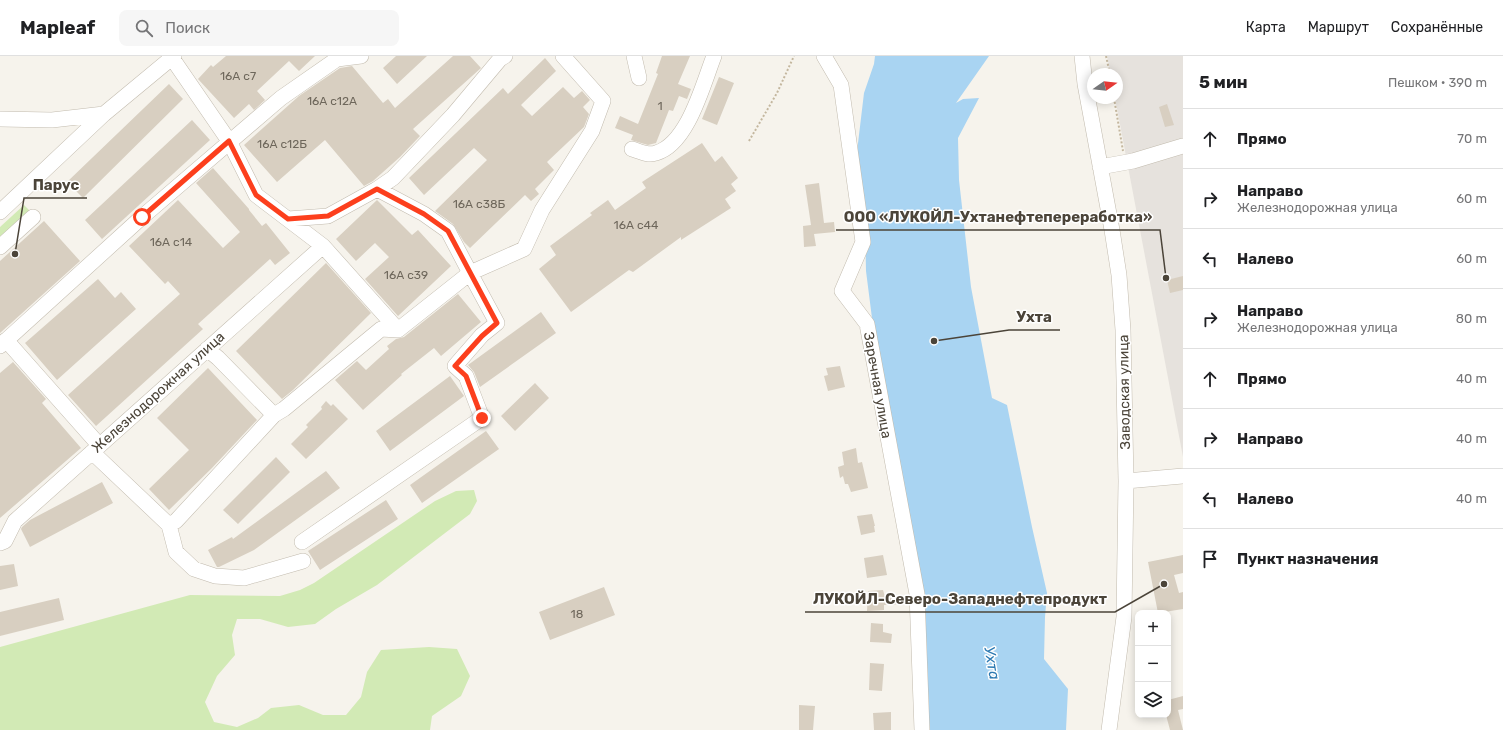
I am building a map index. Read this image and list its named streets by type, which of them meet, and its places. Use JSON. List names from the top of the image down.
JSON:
{
  "streets": {
    "street": ["Заречная улица", "Железнодорожная улица", "Заводская улица"]
  },
  "water": ["Ухта"],
  "places": [
    "Парус",
    "ООО «ЛУКОЙЛ-Ухтанефтепереработка»",
    "Ухта",
    "ЛУКОЙЛ-Северо-Западнефтепродукт"
  ],
  "house_numbers": [
    "16А с7",
    "16А с12А",
    "1",
    "16А с12Б",
    "16А с38Б",
    "16А с44",
    "16А с14",
    "16А с39",
    "18"
  ],
  "north": "right",
  "page": {
    "header": "Mapleaf",
    "search": "Поиск",
    "nav": ["Карта", "Маршрут", "Сохранённые"],
    "heading": ["5 мин", "Пешком · 390 m"],
    "list": [
      ["Прямо", "70 m"],
      ["Направо", "Железнодорожная улица", "60 m"],
      ["Налево", "60 m"],
      ["Направо", "Железнодорожная улица", "80 m"],
      ["Прямо", "40 m"],
      ["Направо", "40 m"],
      ["Налево", "40 m"],
      "Пункт назначения"
    ],
    "map_buttons": ["+", "−"]
  }
}
